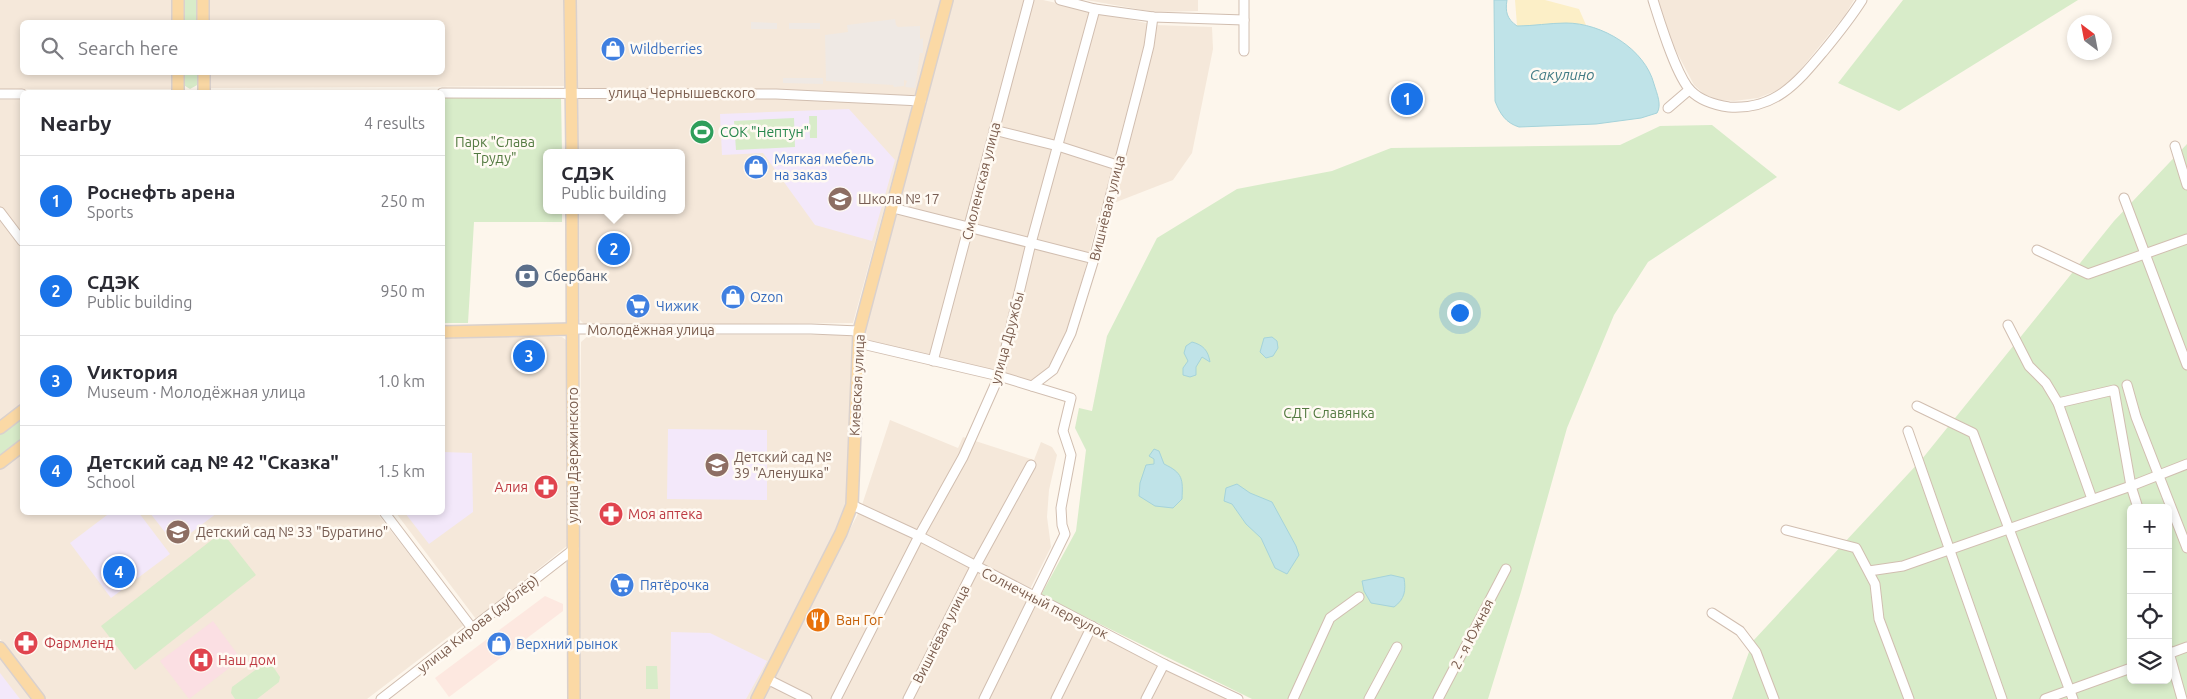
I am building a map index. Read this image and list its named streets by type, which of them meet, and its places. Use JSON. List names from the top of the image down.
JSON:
{
  "streets": {
    "main road": ["Молодёжная улица", "Киевская улица", "улица Дзержинского"],
    "street": [
      "улица Чернышевского",
      "Смоленская улица",
      "Вишнёвая улица",
      "улица Дружбы",
      "Солнечный переулок",
      "улица Кирова (дублёр)",
      "2 - я Южная"
    ]
  },
  "crossings": [
    ["улица Чернышевского", "Киевская улица"],
    ["Смоленская улица", "Молодёжная улица"],
    ["Вишнёвая улица", "Молодёжная улица"],
    ["Вишнёвая улица", "Солнечный переулок"],
    ["Молодёжная улица", "улица Дружбы"],
    ["Молодёжная улица", "Киевская улица"],
    ["Молодёжная улица", "улица Дзержинского"],
    ["Молодёжная улица", "Солнечный переулок"],
    ["улица Дружбы", "Солнечный переулок"],
    ["Киевская улица", "Солнечный переулок"],
    ["улица Дзержинского", "улица Кирова (дублёр)"]
  ],
  "water": ["Сакулино"],
  "parks": ["Парк \"Слава Труду\"", "СДТ Славянка"],
  "places": {
    "shop": [
      "Wildberries",
      "Мягкая мебель на заказ",
      "Ozon",
      "Верхний рынок"
    ],
    "sports": ["СОК \"Нептун\""],
    "school or university": ["Школа № 17", "Детский сад № 39 \"Аленушка\"", "Детский сад № 33 \"Буратино\""],
    "bank": ["Сбербанк"],
    "supermarket": ["Чижик", "Пятёрочка"],
    "pharmacy": ["Алия", "Моя аптека", "Фармленд"],
    "restaurant": ["Ван Гог"],
    "hospital": ["Наш дом"]
  },
  "north": "top left",
  "page": {
    "search": "Search here",
    "pins": [
      "1",
      "2",
      "3",
      "4"
    ],
    "heading": ["Nearby", "4 results"],
    "popup": ["СДЭК", "Public building"],
    "list": [
      {
        "mark": "1",
        "name": "Роснефть арена",
        "note": "Sports",
        "value": "250 m"
      },
      {
        "mark": "2",
        "name": "СДЭК",
        "note": "Public building",
        "value": "950 m"
      },
      {
        "mark": "3",
        "name": "Vиктория",
        "note": "Museum · Молодёжная улица",
        "value": "1.0 km"
      },
      {
        "mark": "4",
        "name": "Детский сад № 42 \"Сказка\"",
        "note": "School",
        "value": "1.5 km"
      }
    ],
    "map_buttons": ["+", "−"]
  }
}
